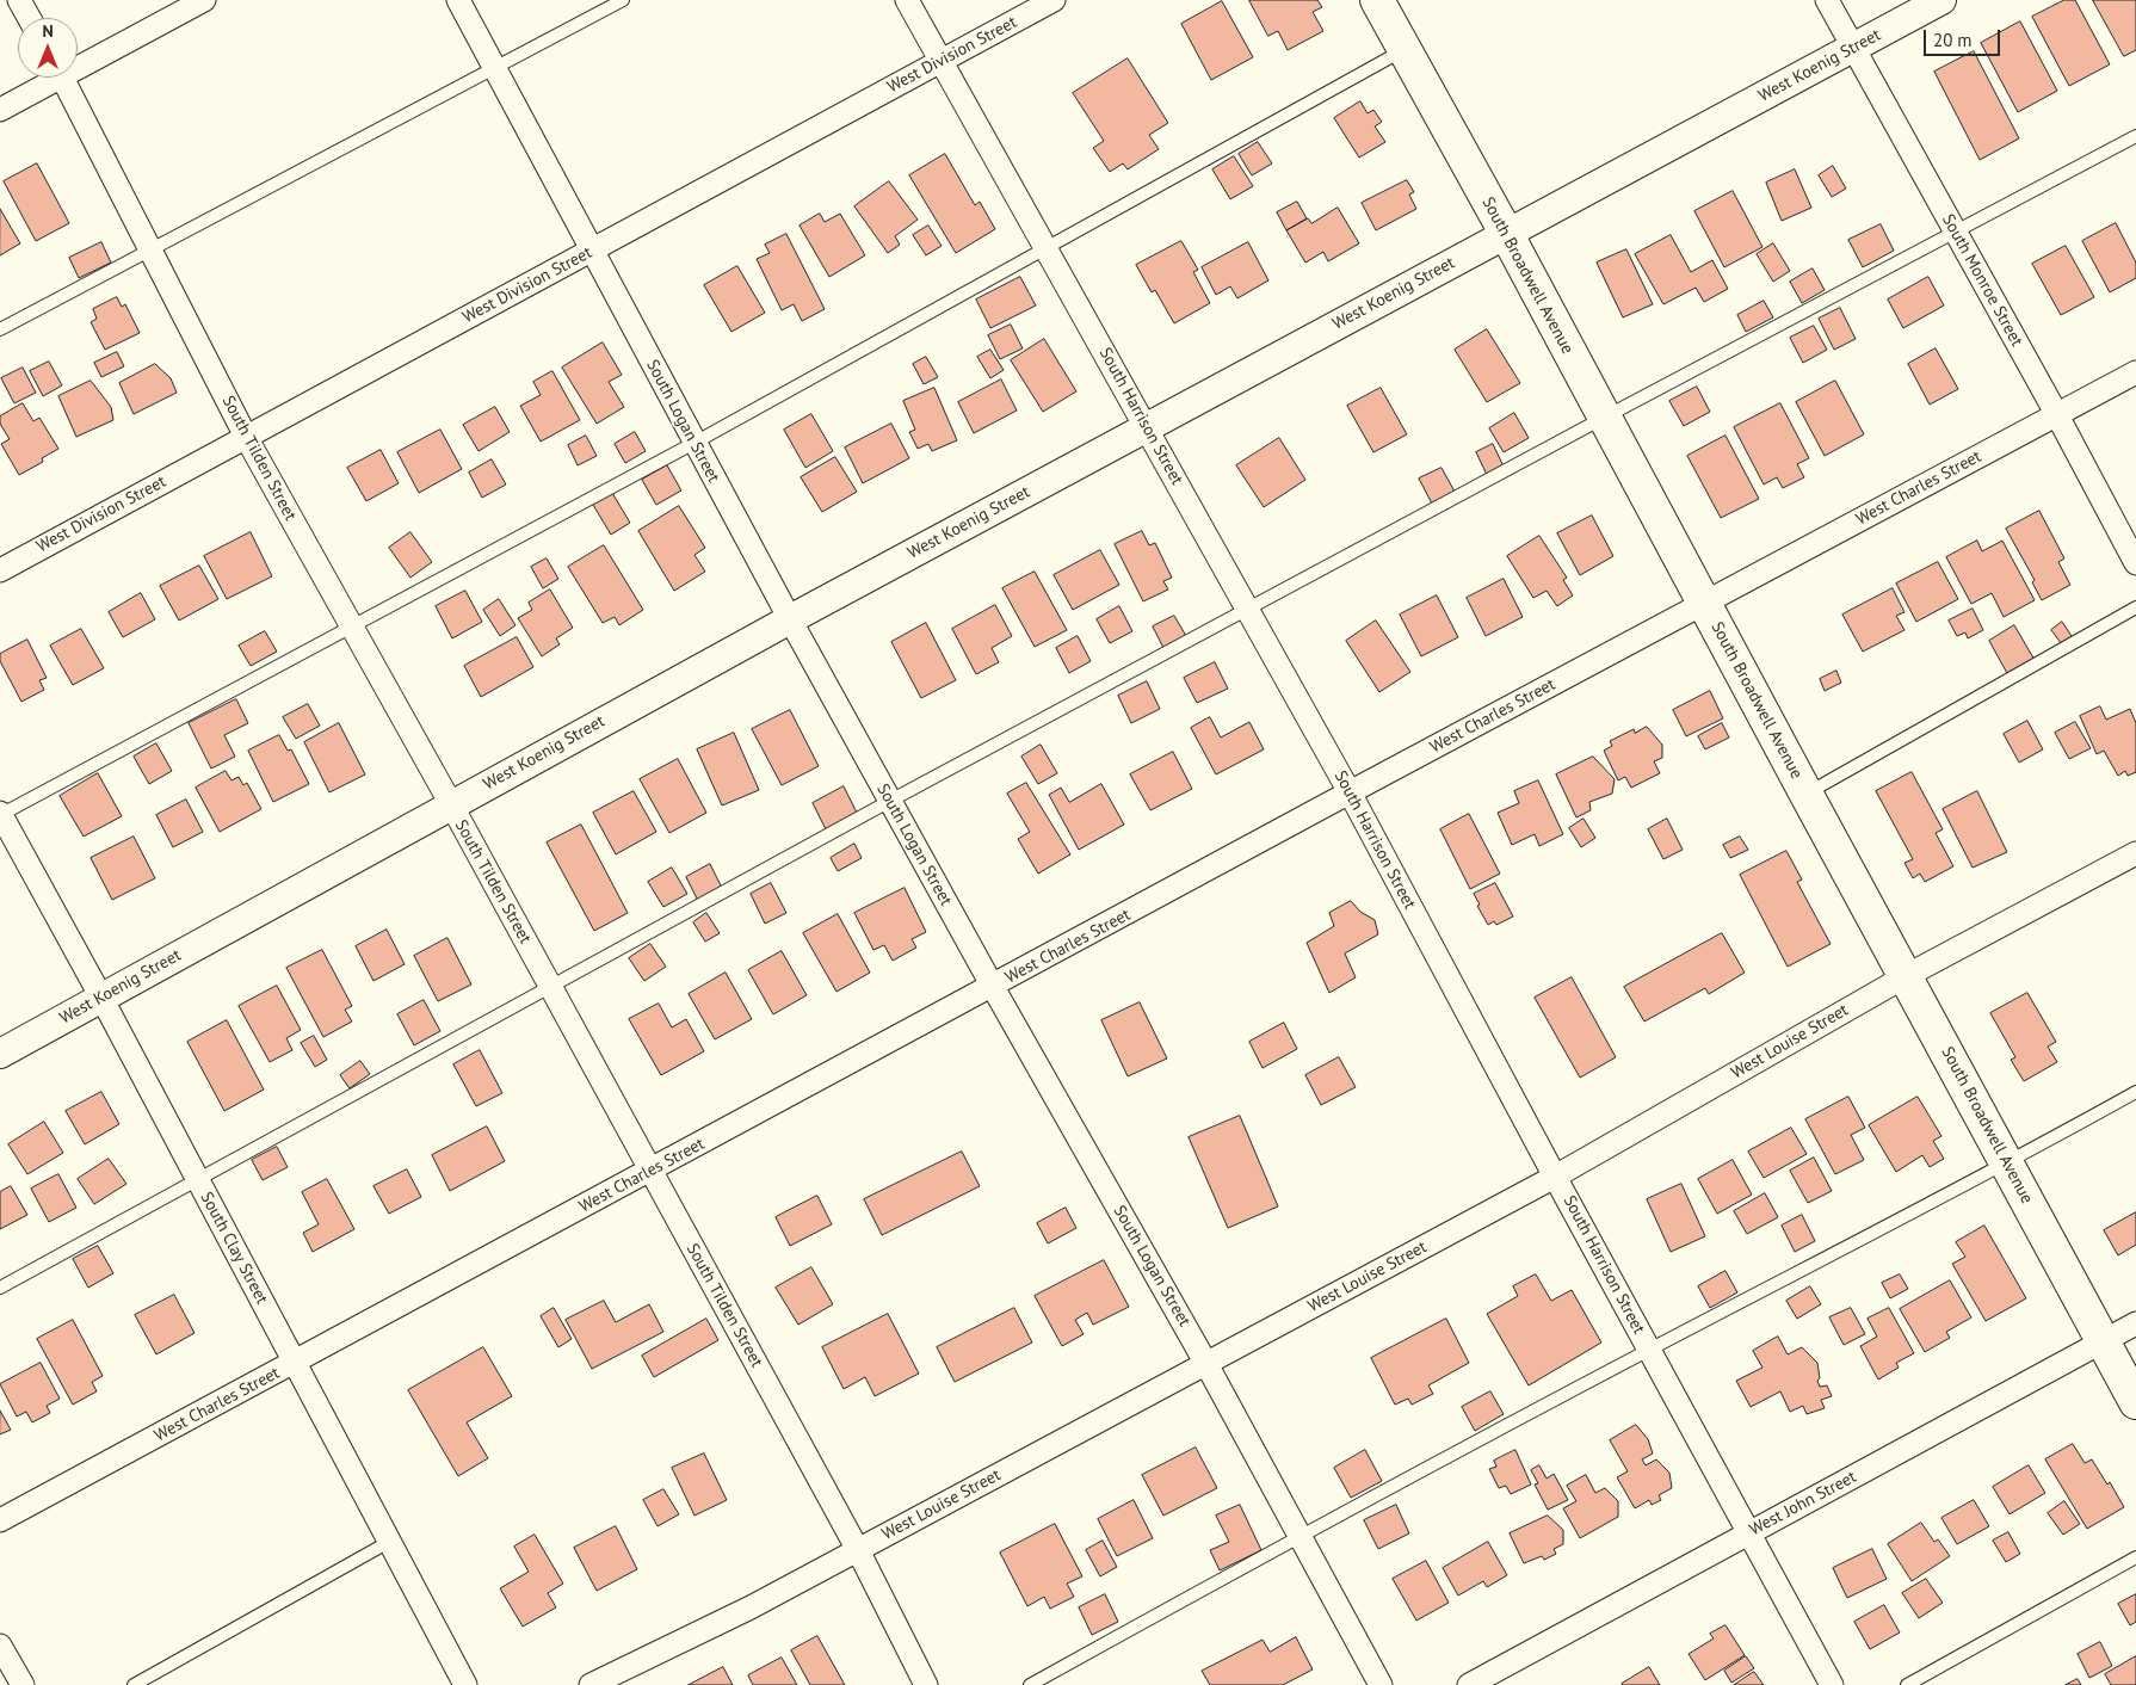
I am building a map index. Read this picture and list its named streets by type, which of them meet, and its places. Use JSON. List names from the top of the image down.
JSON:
{
  "streets": {
    "main road": ["South Broadwell Avenue"],
    "street": [
      "West Division Street",
      "West Koenig Street",
      "South Monroe Street",
      "South Harrison Street",
      "South Logan Street",
      "South Tilden Street",
      "West Charles Street",
      "West Louise Street",
      "South Clay Street",
      "West John Street"
    ]
  },
  "crossings": [
    ["West Division Street", "South Harrison Street"],
    ["West Division Street", "South Logan Street"],
    ["West Division Street", "South Tilden Street"],
    ["West Koenig Street", "South Broadwell Avenue"],
    ["West Koenig Street", "South Monroe Street"],
    ["West Koenig Street", "South Harrison Street"],
    ["West Koenig Street", "South Logan Street"],
    ["West Koenig Street", "South Tilden Street"],
    ["West Koenig Street", "South Clay Street"],
    ["South Broadwell Avenue", "West Charles Street"],
    ["South Broadwell Avenue", "West Louise Street"],
    ["South Broadwell Avenue", "West John Street"],
    ["South Monroe Street", "West Charles Street"],
    ["South Harrison Street", "West Charles Street"],
    ["South Harrison Street", "West Louise Street"],
    ["South Harrison Street", "West John Street"],
    ["South Logan Street", "West Charles Street"],
    ["South Logan Street", "West Louise Street"],
    ["South Tilden Street", "West Charles Street"],
    ["South Tilden Street", "West Louise Street"],
    ["West Charles Street", "South Clay Street"]
  ],
  "scale_bar": "20 m",
  "north": "top"
}
